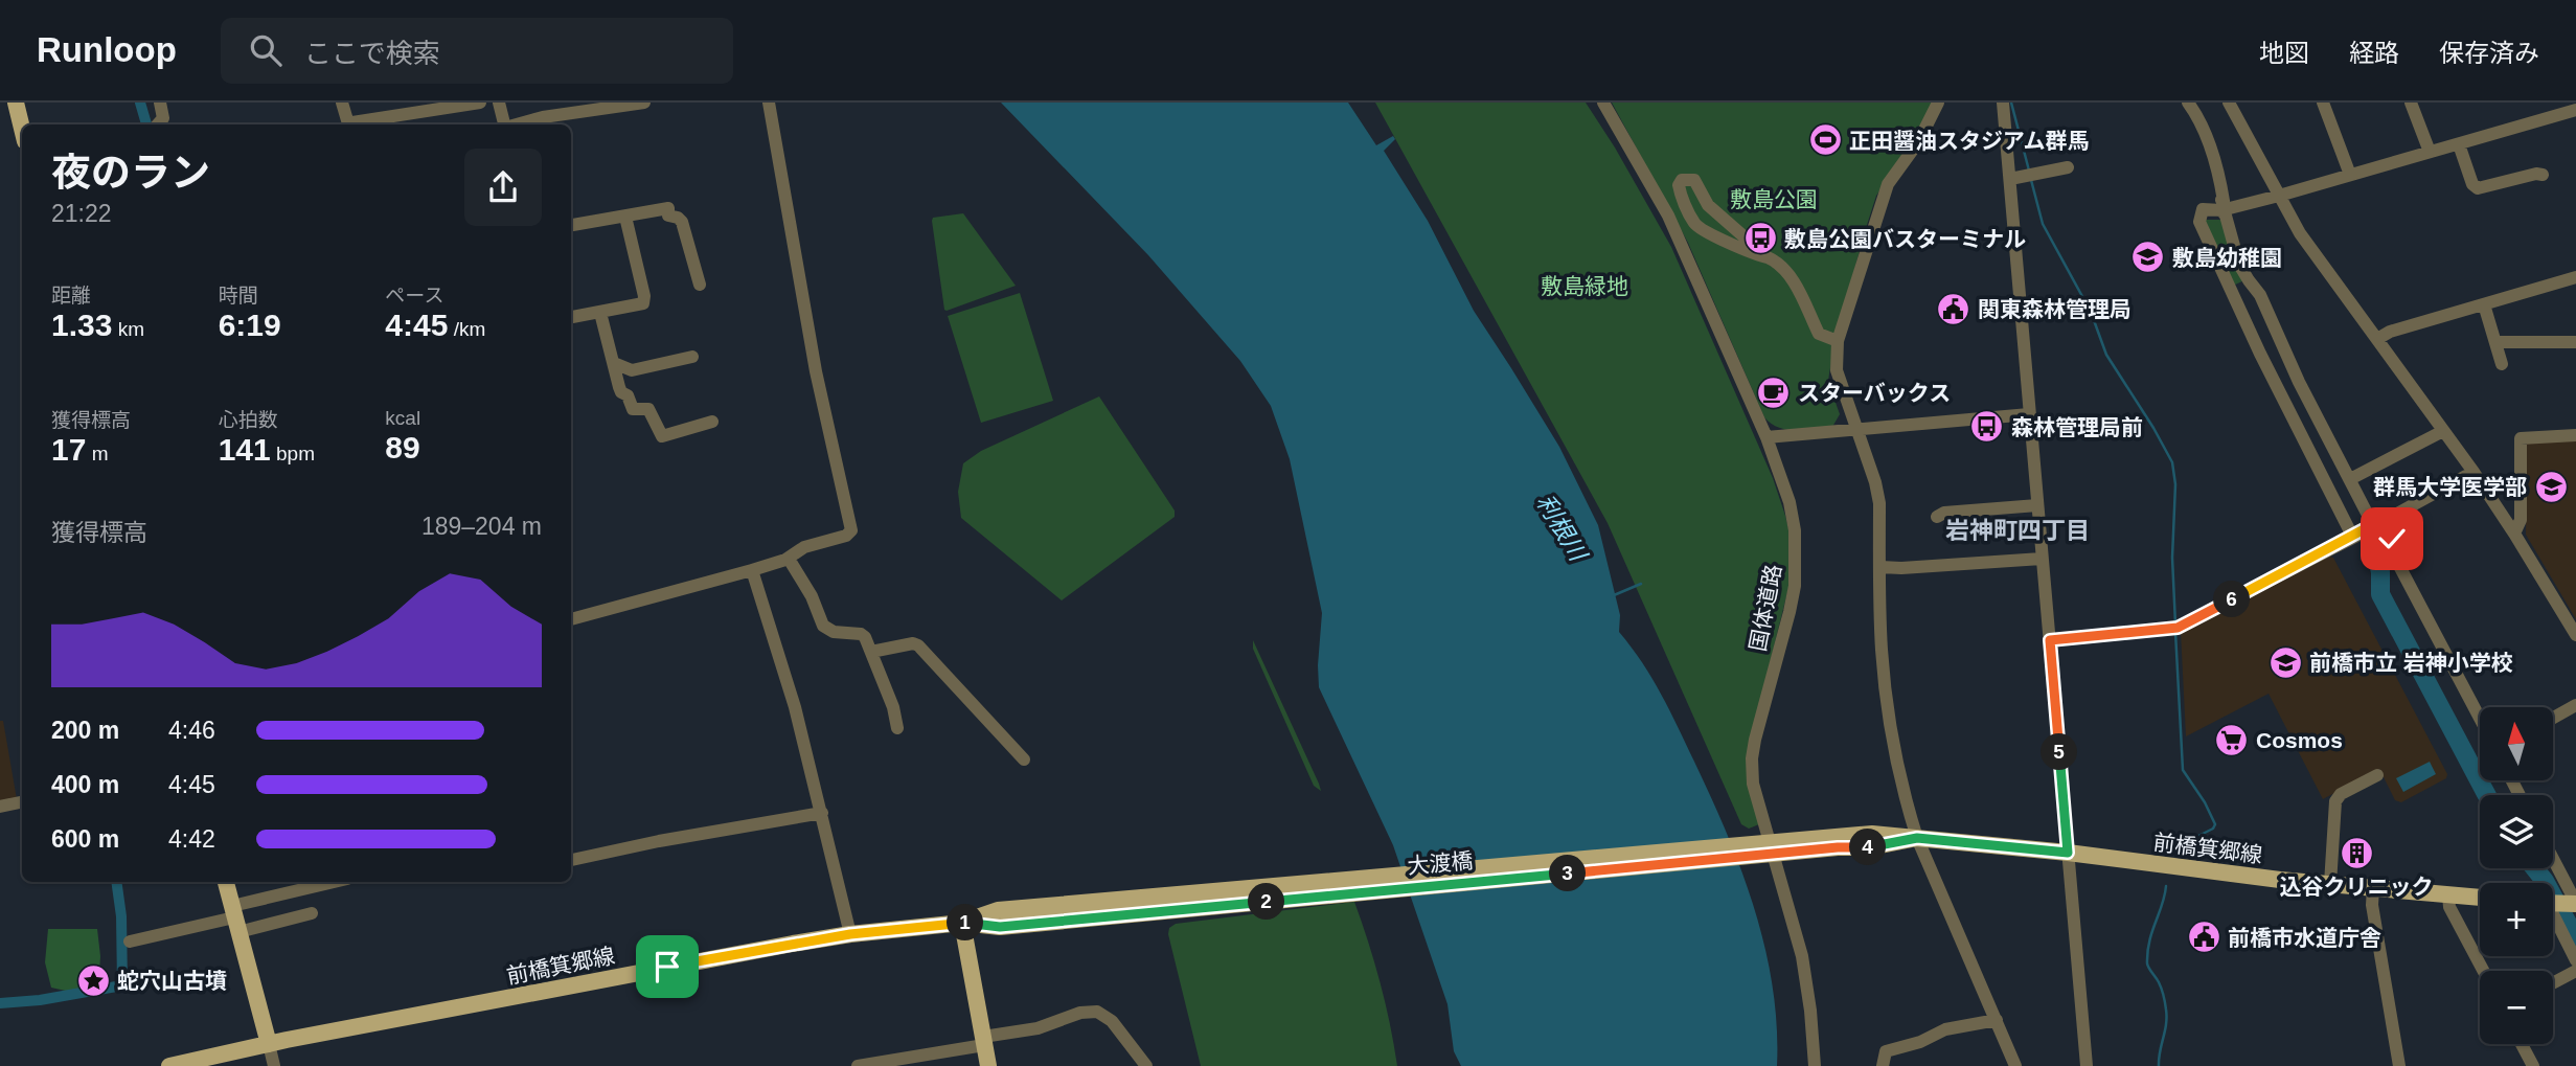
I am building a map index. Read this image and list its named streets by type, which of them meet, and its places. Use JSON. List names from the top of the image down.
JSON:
{
  "streets": {
    "main road": ["前橋箕郷線", "大渡橋"],
    "street": ["国体道路"]
  },
  "crossings": [
    ["前橋箕郷線", "大渡橋"]
  ],
  "districts": ["岩神町四丁目"],
  "water": ["利根川"],
  "parks": ["敷島公園", "敷島緑地"],
  "places": {
    "sports": ["正田醤油スタジアム群馬"],
    "bus stop": ["敷島公園バスターミナル", "森林管理局前"],
    "school or university": ["敷島幼稚園", "群馬大学医学部", "前橋市立 岩神小学校"],
    "public building": ["関東森林管理局", "前橋市水道庁舎"],
    "cafe": ["スターバックス"],
    "supermarket": ["Cosmos"],
    "building": ["込谷クリニック"],
    "place": ["蛇穴山古墳"]
  },
  "north": "top",
  "page": {
    "header": "Runloop",
    "search": "ここで検索",
    "nav": ["地図", "経路", "保存済み"],
    "heading": ["夜のラン", "21:22"],
    "stats": [
      ["距離", "1.33 km"],
      ["時間", "6:19"],
      ["ペース", "4:45 /km"],
      ["獲得標高", "17 m"],
      ["心拍数", "141 bpm"],
      ["kcal", "89"]
    ],
    "chart": ["獲得標高", "189–204 m"],
    "pins": [
      "6",
      "5",
      "4",
      "3",
      "2",
      "1"
    ],
    "list": [
      {
        "name": "200 m",
        "note": "4:46"
      },
      {
        "name": "400 m",
        "note": "4:45"
      },
      {
        "name": "600 m",
        "note": "4:42"
      }
    ],
    "map_buttons": ["+", "−"]
  }
}
